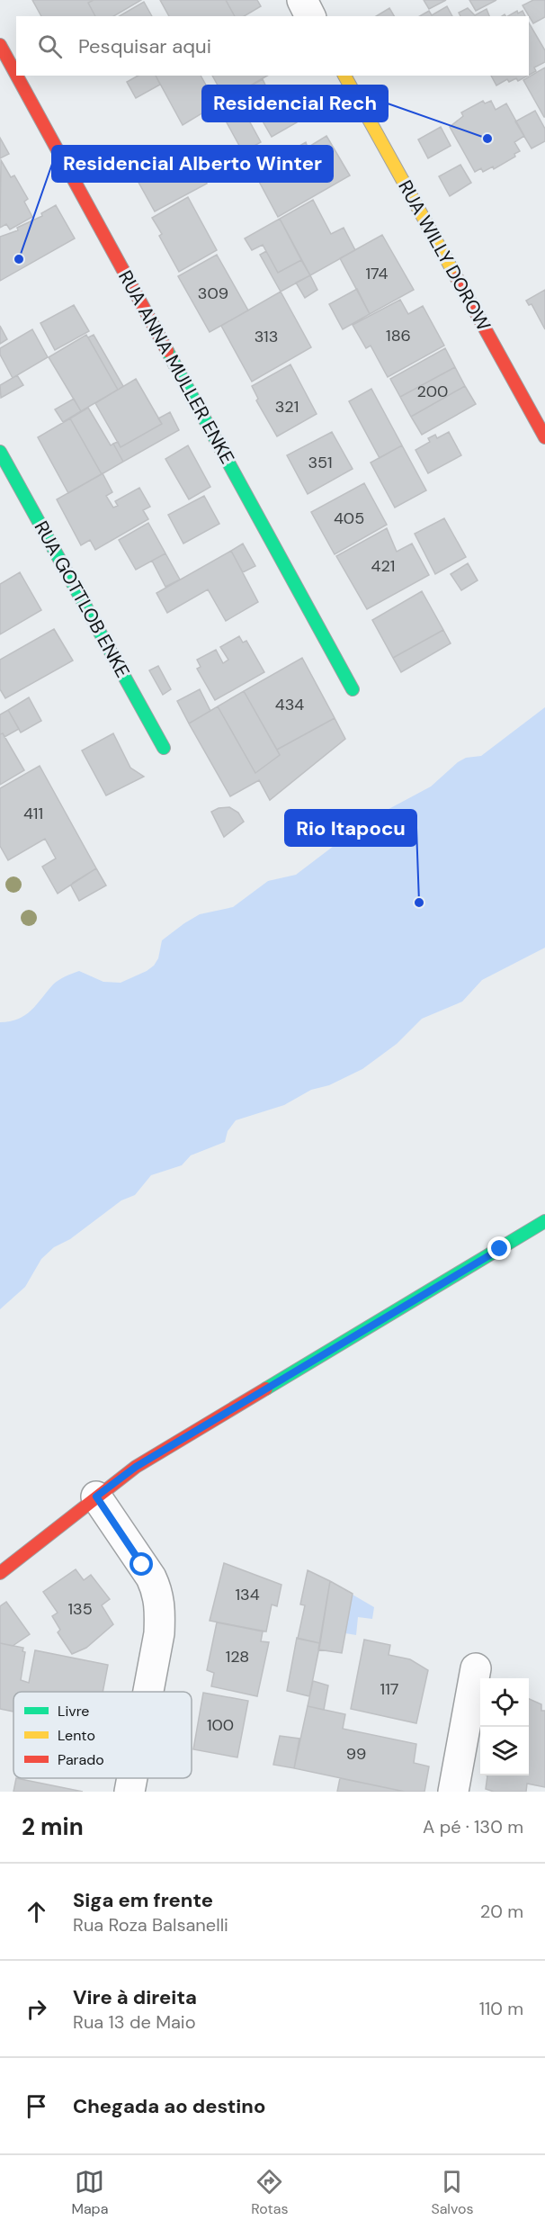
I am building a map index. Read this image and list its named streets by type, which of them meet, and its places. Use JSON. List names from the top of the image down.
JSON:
{
  "streets": {
    "street": ["RUA WILLY DOROW", "RUA ANNA MULLER ENKE", "RUA GOTTLOB ENKE"]
  },
  "places": ["Residencial Rech", "Residencial Alberto Winter", "Rio Itapocu"],
  "house_numbers": [
    "174",
    "309",
    "186",
    "313",
    "200",
    "321",
    "351",
    "405",
    "421",
    "434",
    "411",
    "134",
    "135",
    "128",
    "117",
    "100",
    "99"
  ],
  "legend": ["Livre", "Lento", "Parado"],
  "page": {
    "search": "Pesquisar aqui",
    "heading": ["2 min", "A pé · 130 m"],
    "list": [
      ["Siga em frente", "Rua Roza Balsanelli", "20 m"],
      ["Vire à direita", "Rua 13 de Maio", "110 m"],
      "Chegada ao destino"
    ],
    "nav": ["Mapa", "Rotas", "Salvos"]
  }
}
